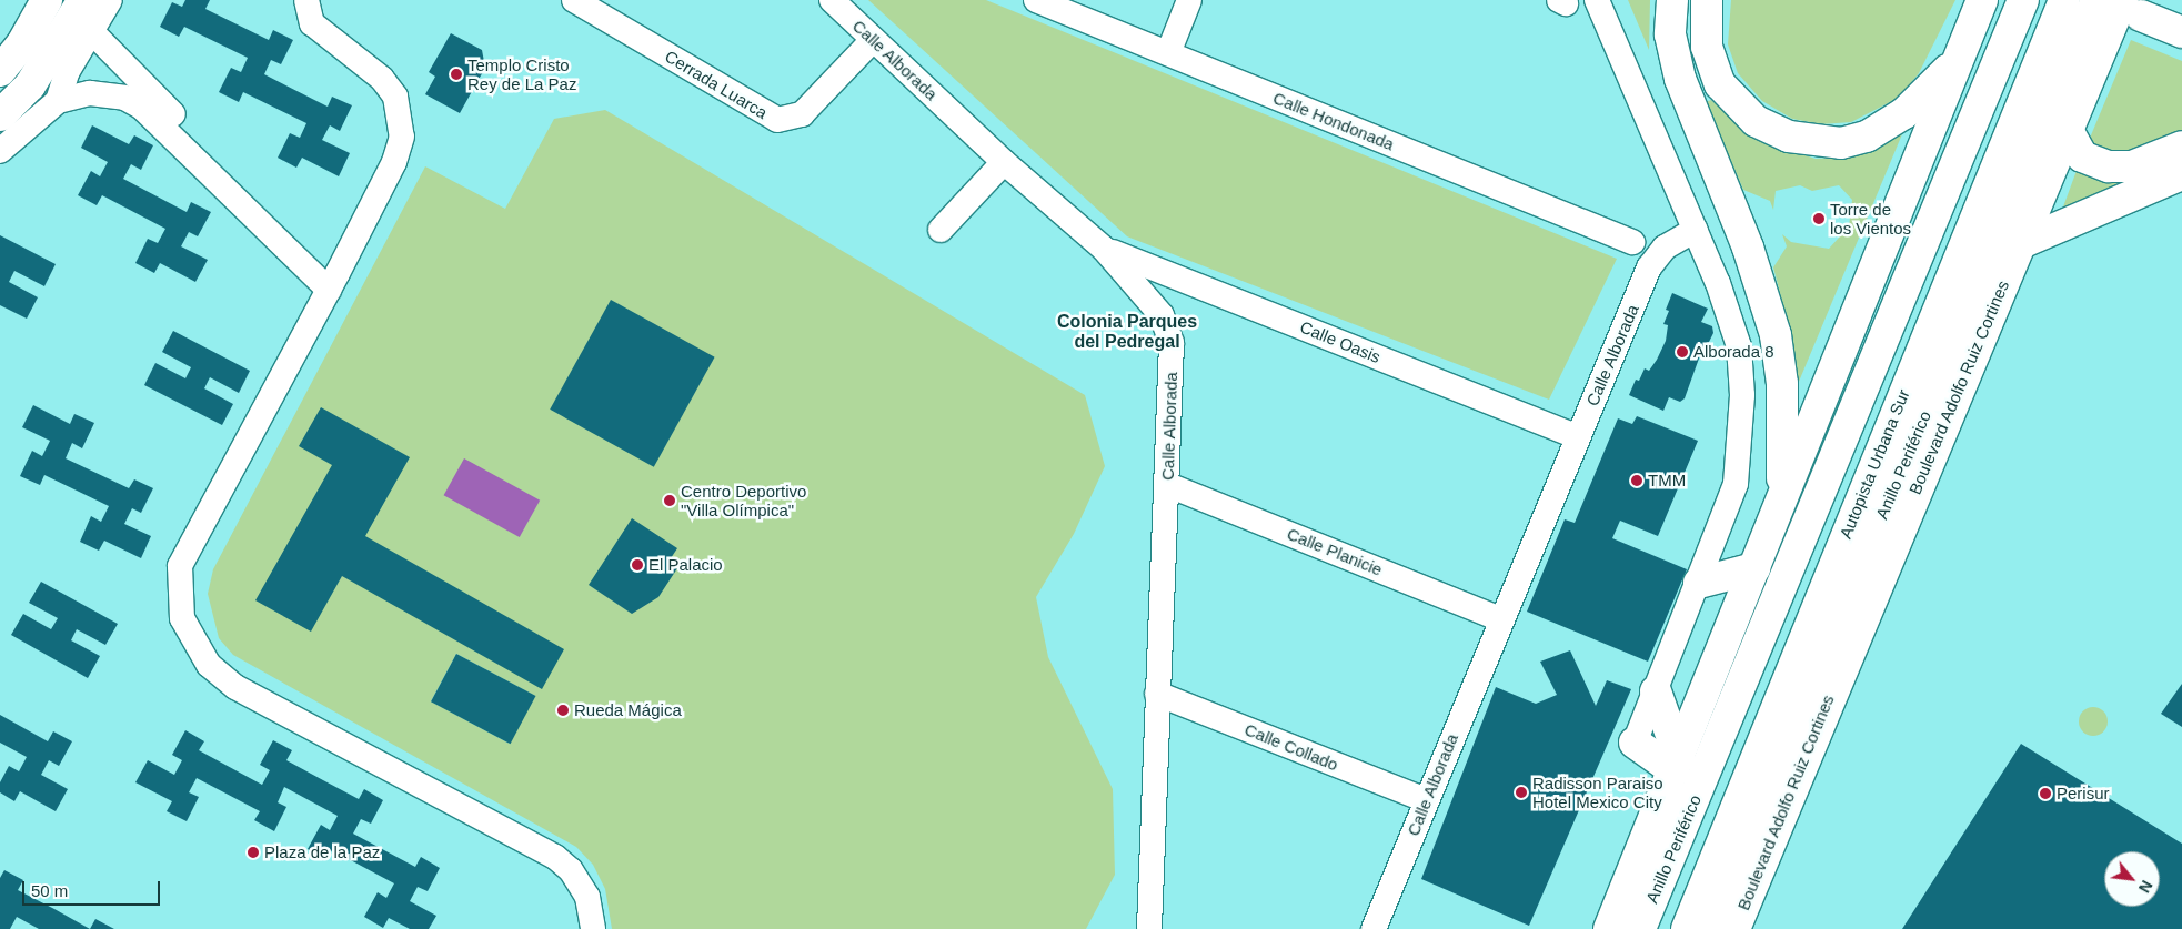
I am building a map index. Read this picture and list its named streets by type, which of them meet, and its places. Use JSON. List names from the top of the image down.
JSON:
{
  "streets": {
    "main road": ["Boulevard Adolfo Ruiz Cortines", "Autopista Urbana Sur", "Anillo Periférico"],
    "street": [
      "Calle Alborada",
      "Cerrada Luarca",
      "Calle Hondonada",
      "Calle Oasis",
      "Calle Planicie",
      "Calle Collado"
    ]
  },
  "crossings": [
    ["Calle Alborada", "Cerrada Luarca"],
    ["Calle Alborada", "Calle Oasis"],
    ["Calle Alborada", "Calle Planicie"],
    ["Calle Alborada", "Calle Collado"]
  ],
  "districts": ["Colonia Parques del Pedregal"],
  "places": [
    "Templo Cristo Rey de La Paz",
    "Torre de los Vientos",
    "Alborada 8",
    "TMM",
    "Centro Deportivo \"Villa Olímpica\"",
    "El Palacio",
    "Rueda Mágica",
    "Radisson Paraiso Hotel Mexico City",
    "Perisur",
    "Plaza de la Paz"
  ],
  "scale_bar": "50 m",
  "north": "bottom right"
}
